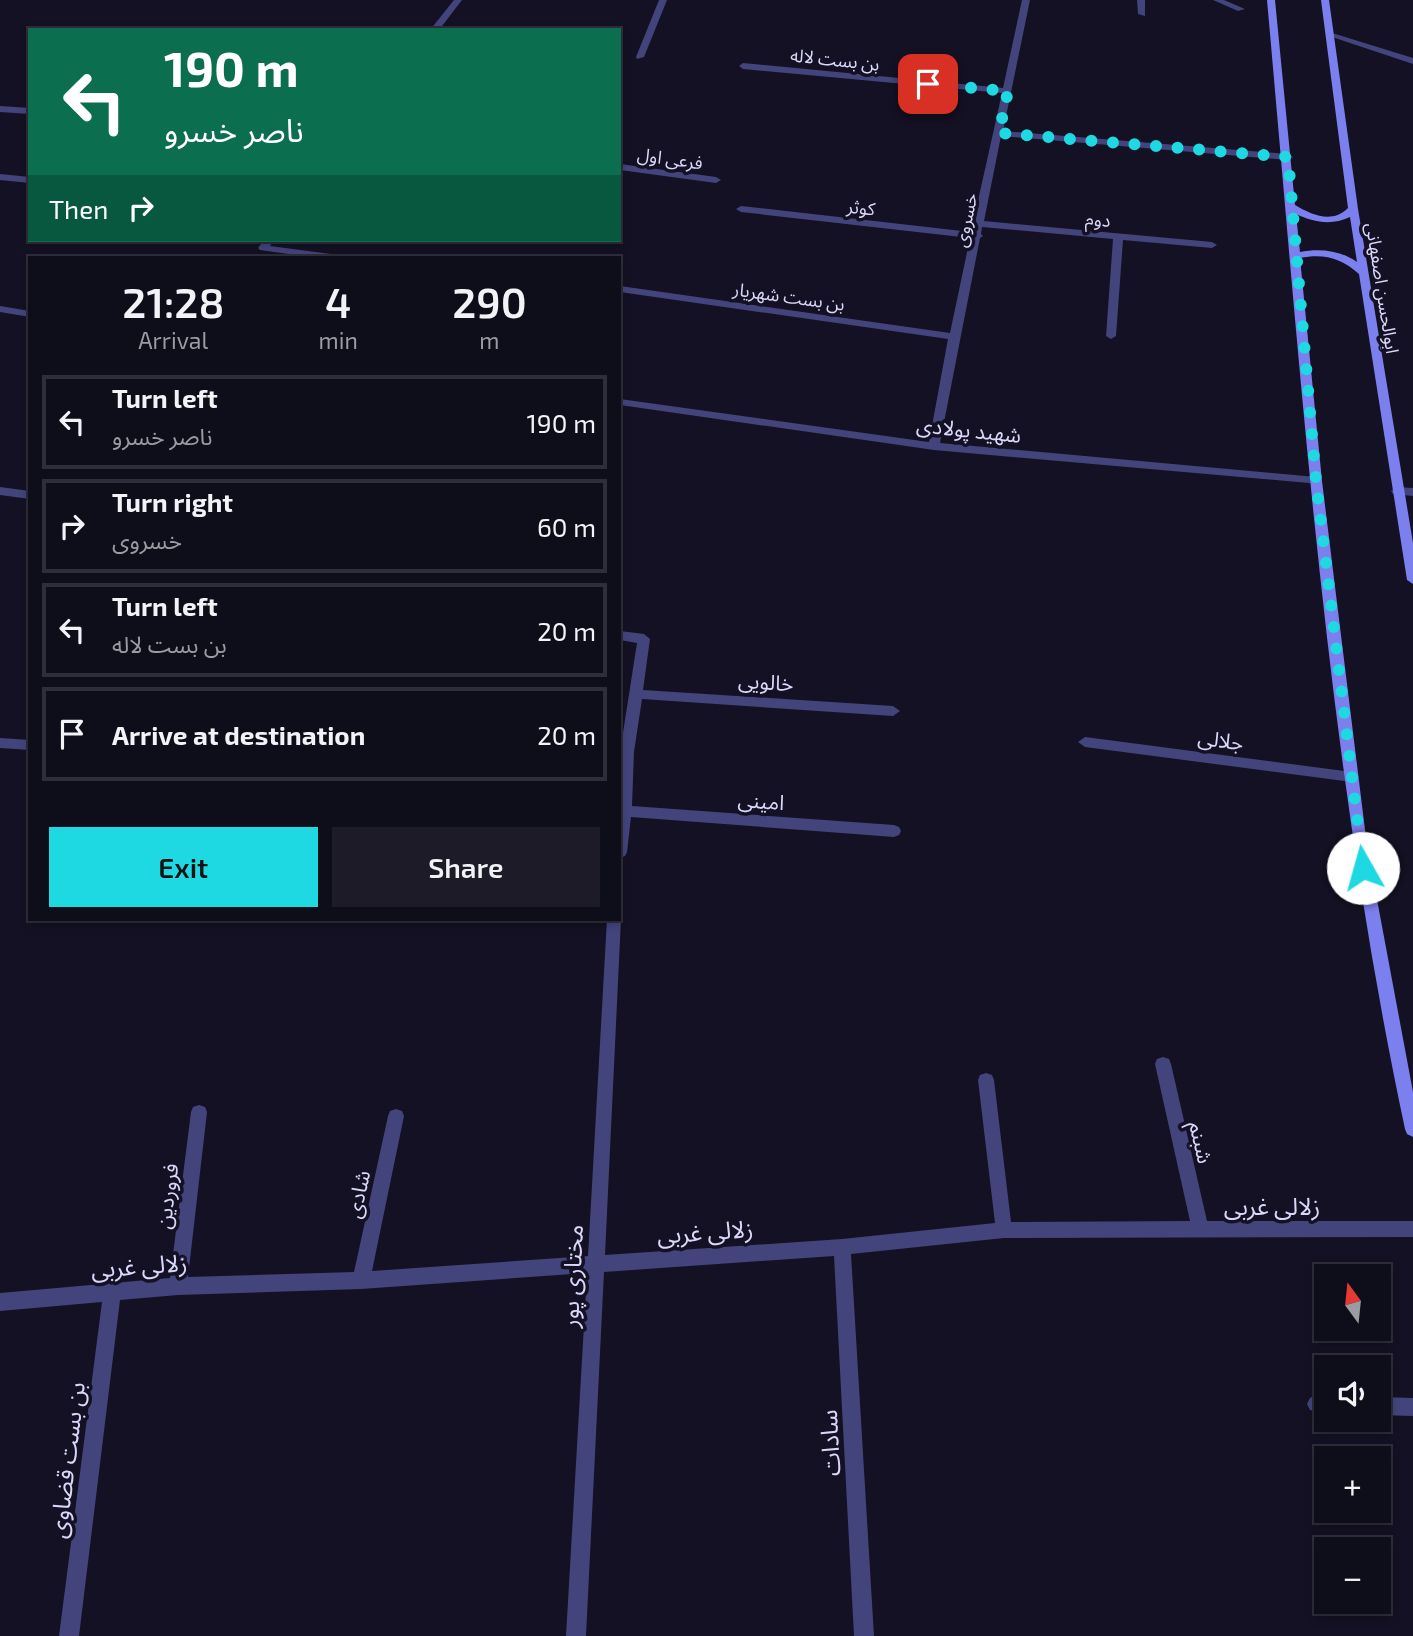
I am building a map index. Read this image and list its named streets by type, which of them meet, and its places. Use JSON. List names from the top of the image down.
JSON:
{
  "streets": {
    "main road": ["ابوالحسن اصفهانی"],
    "street": [
      "بن بست لاله",
      "فرعی اول",
      "کوثر",
      "دوم",
      "خسروی",
      "بن بست شهریار",
      "شهید پولادی",
      "خالویی",
      "جلالی",
      "امینی",
      "شبنم",
      "شادی",
      "فروردین",
      "زلالی غربی",
      "مختاری پور",
      "سادات",
      "بن بست قضاوی"
    ]
  },
  "crossings": [
    ["بن بست لاله", "خسروی"],
    ["کوثر", "خسروی"],
    ["دوم", "خسروی"],
    ["خسروی", "بن بست شهریار"],
    ["خسروی", "شهید پولادی"],
    ["شبنم", "زلالی غربی"],
    ["شادی", "زلالی غربی"],
    ["فروردین", "زلالی غربی"],
    ["زلالی غربی", "مختاری پور"],
    ["زلالی غربی", "سادات"],
    ["زلالی غربی", "بن بست قضاوی"]
  ],
  "north": "top",
  "page": {
    "turn": ["190 m", "ناصر خسرو"],
    "then": "Then",
    "eta": [
      "21:28",
      "Arrival",
      "4",
      "min",
      "290",
      "m"
    ],
    "list": [
      {
        "name": "Turn left",
        "note": "ناصر خسرو",
        "value": "190 m"
      },
      {
        "name": "Turn right",
        "note": "خسروی",
        "value": "60 m"
      },
      {
        "name": "Turn left",
        "note": "بن بست لاله",
        "value": "20 m"
      },
      {
        "name": "Arrive at destination",
        "value": "20 m"
      }
    ],
    "buttons": ["Exit", "Share"],
    "map_buttons": ["+", "−"]
  }
}
